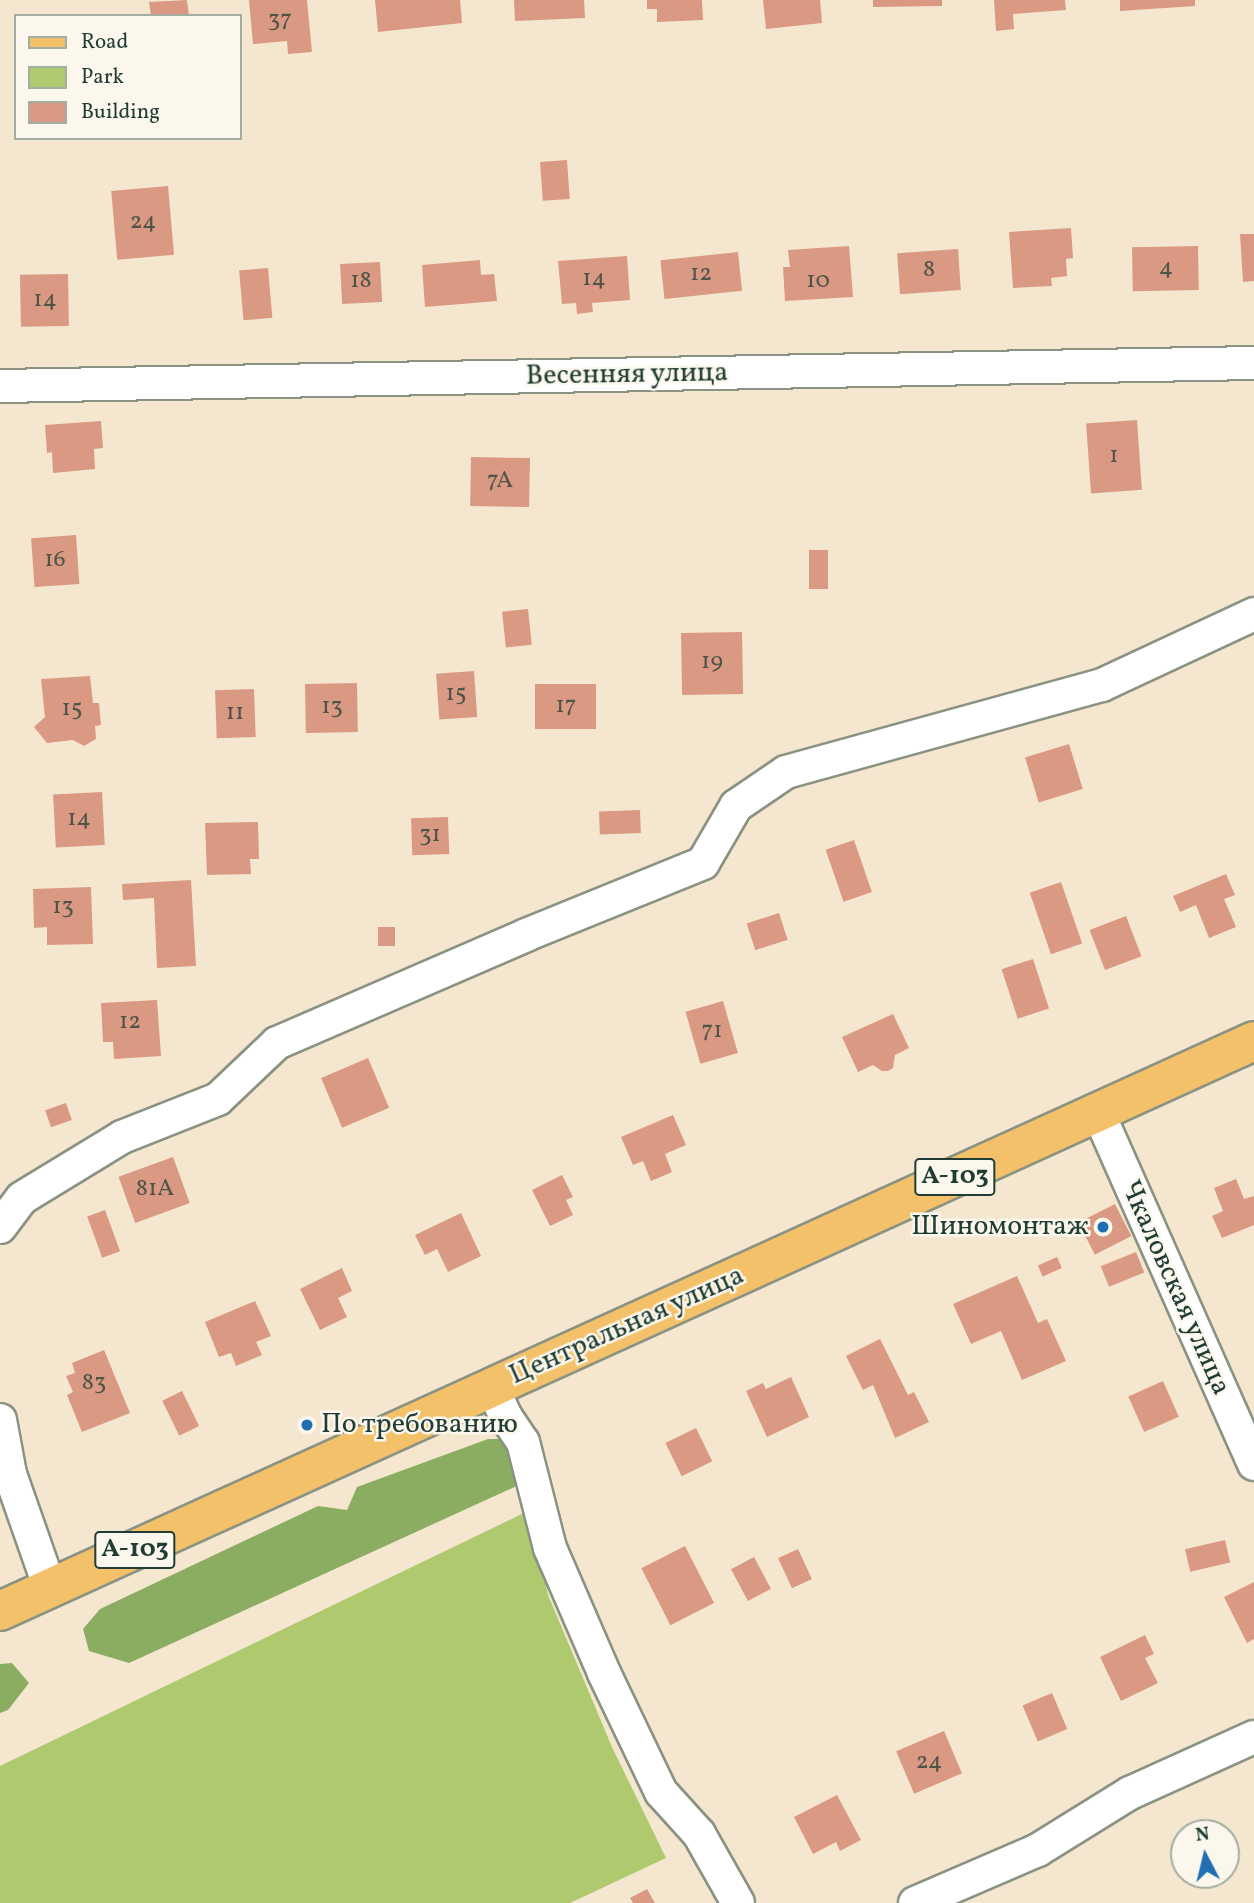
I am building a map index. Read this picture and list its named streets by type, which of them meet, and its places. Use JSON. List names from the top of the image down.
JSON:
{
  "streets": {
    "main road": ["А-103", "Центральная улица"],
    "street": ["Весенняя улица", "Чкаловская улица"]
  },
  "crossings": [
    ["Чкаловская улица", "Центральная улица"]
  ],
  "places": ["Шиномонтаж", "По требованию"],
  "house_numbers": [
    "37",
    "24",
    "4",
    "8",
    "12",
    "14",
    "18",
    "10",
    "14",
    "1",
    "7А",
    "16",
    "19",
    "15",
    "17",
    "13",
    "15",
    "11",
    "14",
    "31",
    "13",
    "12",
    "71",
    "81А",
    "83",
    "24"
  ],
  "legend": ["Road", "Park", "Building"],
  "north": "top"
}
